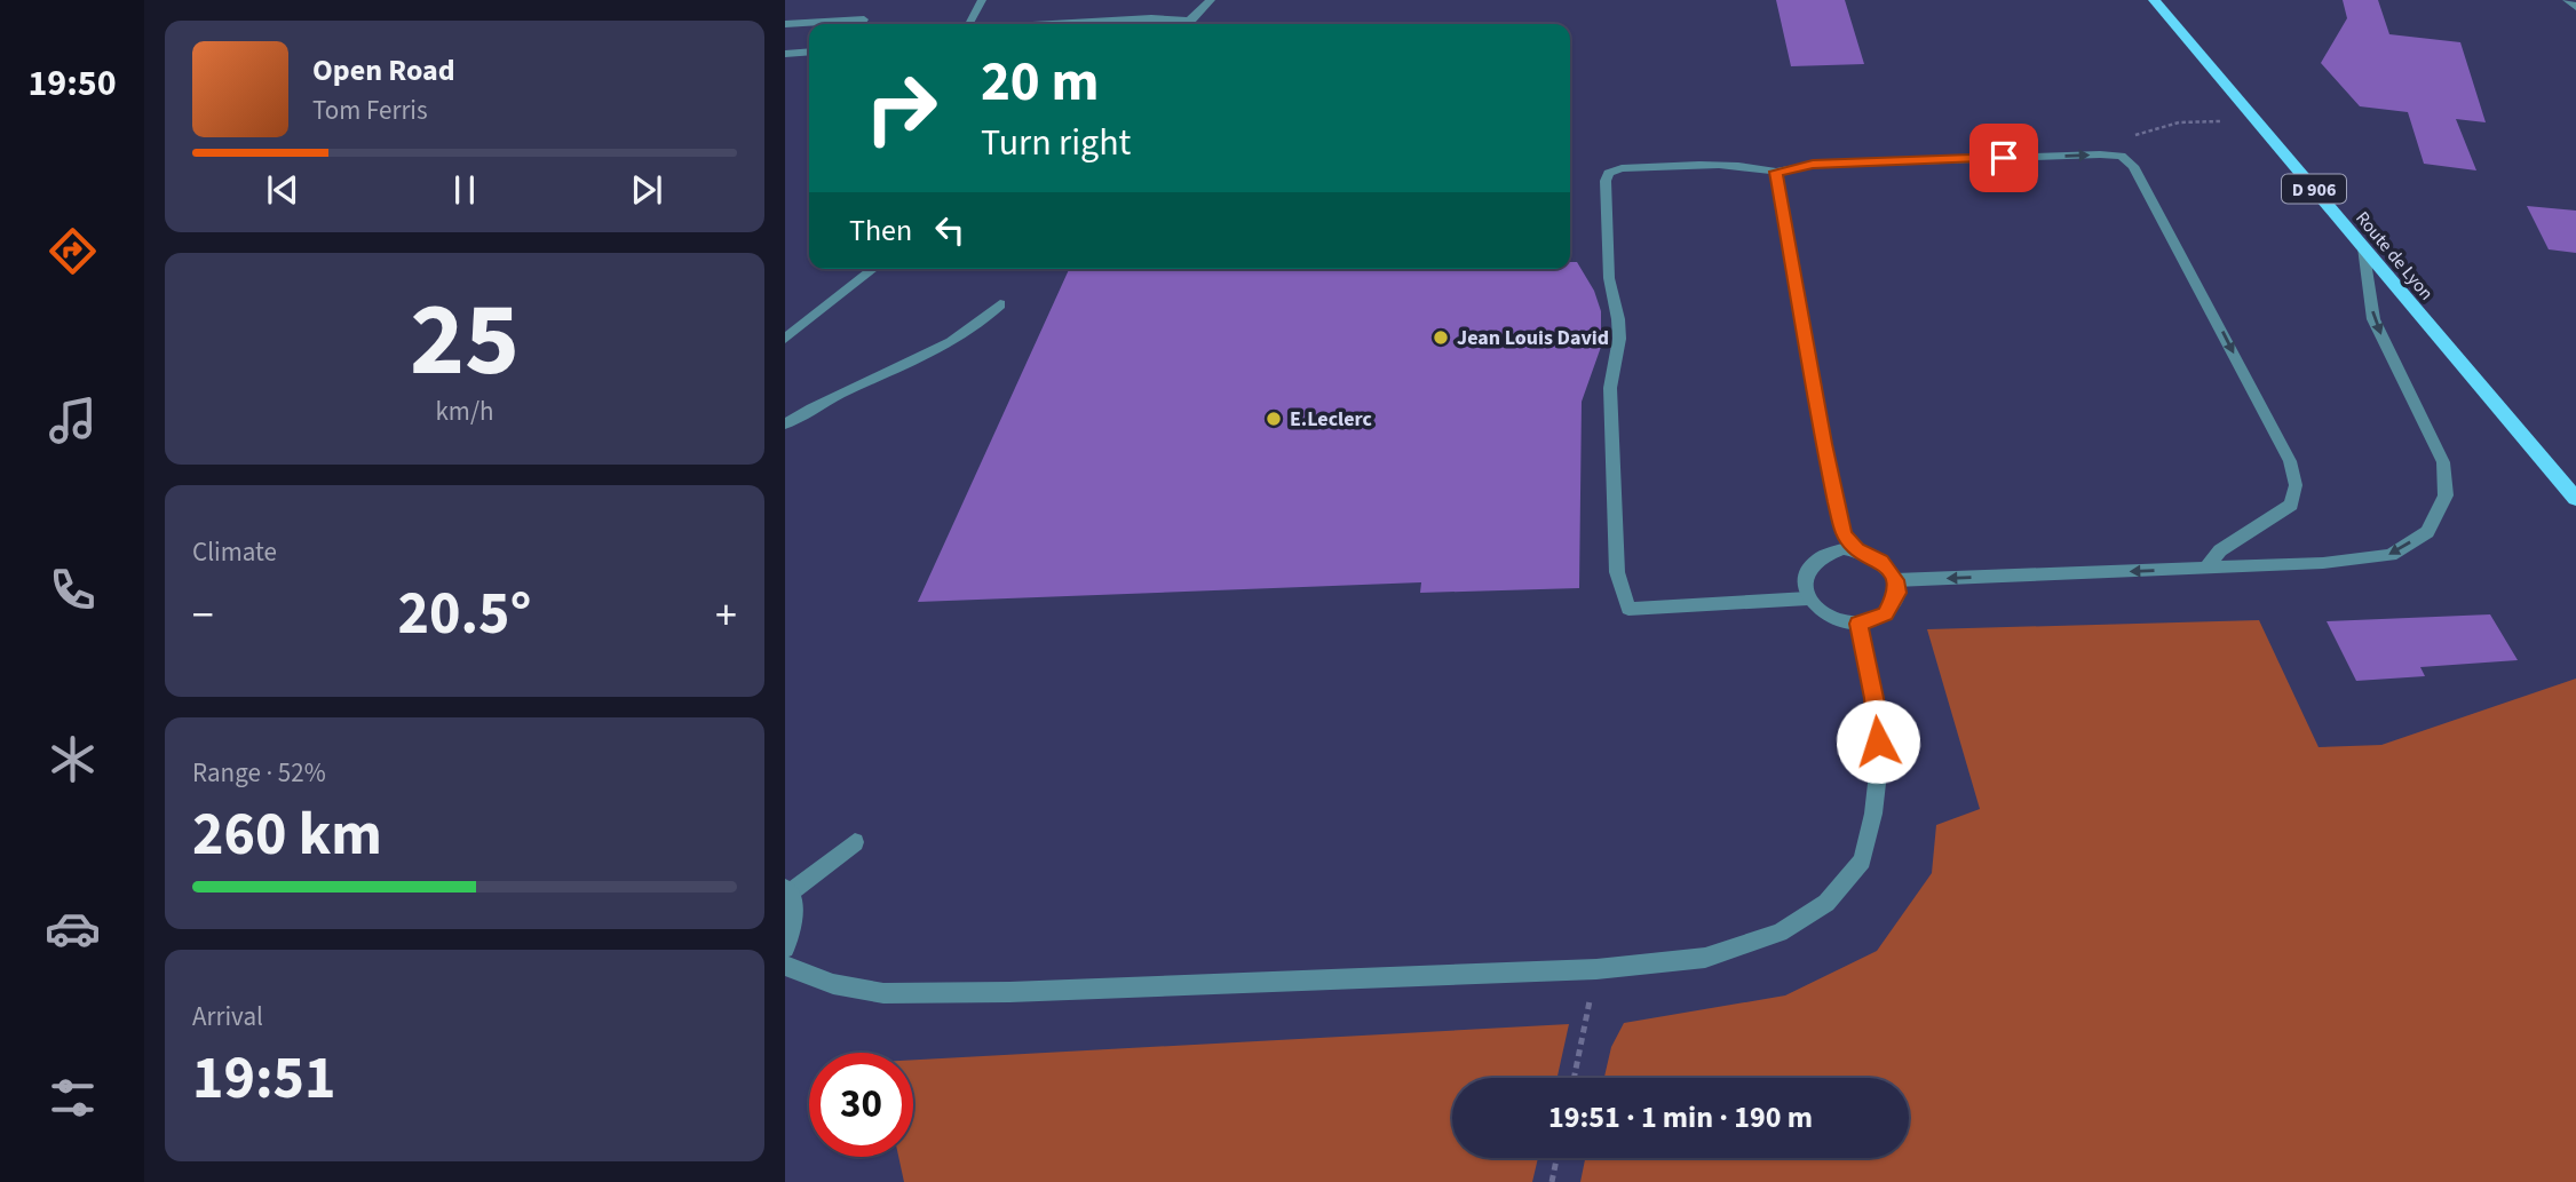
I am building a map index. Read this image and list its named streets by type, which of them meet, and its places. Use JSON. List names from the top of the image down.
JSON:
{
  "streets": {
    "main road": ["D 906", "Route de Lyon"]
  },
  "places": ["Jean Louis David", "E.Leclerc"],
  "page": {
    "tabs": "19:50",
    "turn": ["20 m", "Turn right"],
    "song": ["Open Road", "Tom Ferris"],
    "then": "Then",
    "tile": [
      ["25", "km/h"],
      "Climate",
      ["Range · 52%", "260 km"],
      ["Arrival", "19:51"]
    ],
    "heat": ["−", "20.5°", "+"],
    "limit": "30",
    "trip": "19:51 · 1 min · 190 m"
  }
}
